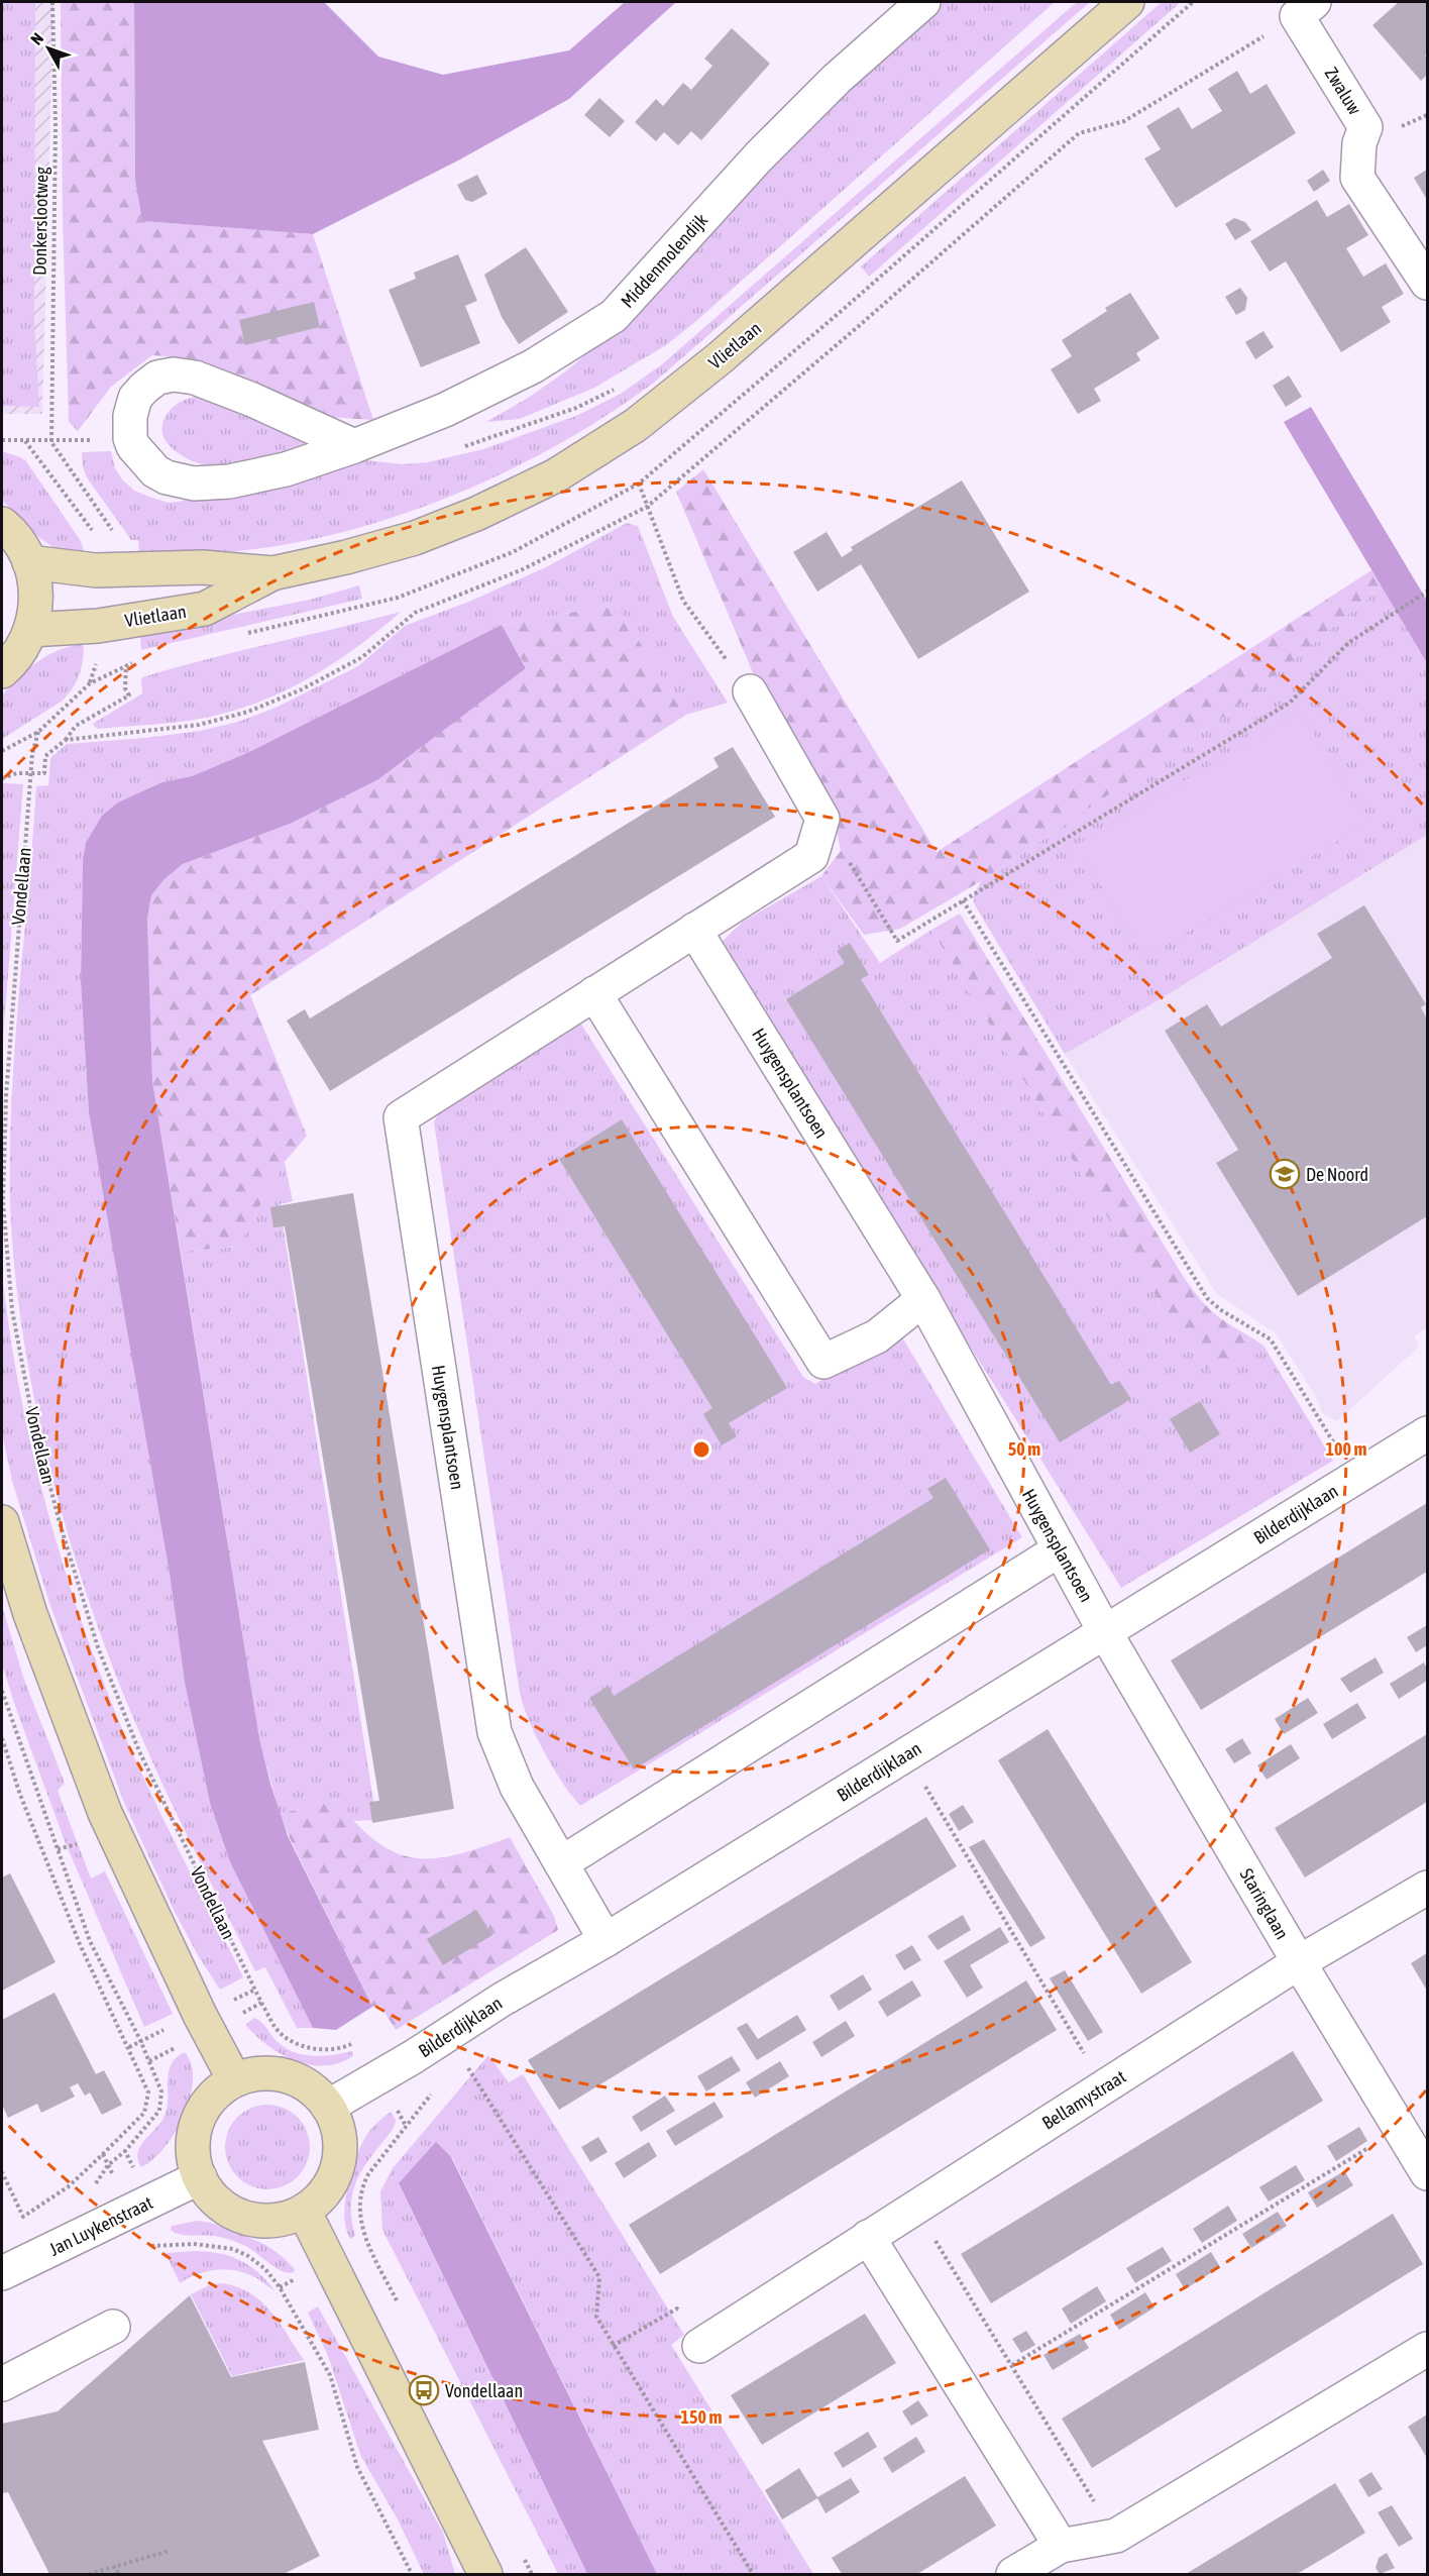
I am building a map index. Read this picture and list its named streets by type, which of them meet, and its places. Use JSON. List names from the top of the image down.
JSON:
{
  "streets": {
    "street": [
      "Zwaluw",
      "Middenmolendijk",
      "Vlietlaan",
      "Huygensplantsoen",
      "Bilderdijklaan",
      "Staringlaan",
      "Bellamystraat",
      "Jan Luykenstraat"
    ],
    "path": ["Donkerslootweg", "Vondellaan"]
  },
  "crossings": [
    ["Huygensplantsoen", "Bilderdijklaan"],
    ["Huygensplantsoen", "Staringlaan"],
    ["Bilderdijklaan", "Staringlaan"],
    ["Bilderdijklaan", "Jan Luykenstraat"],
    ["Staringlaan", "Bellamystraat"]
  ],
  "places": {
    "school or university": ["De Noord"],
    "bus stop": ["Vondellaan"]
  },
  "north": "top left",
  "rings": ["50 m", "100 m", "150 m"]
}
